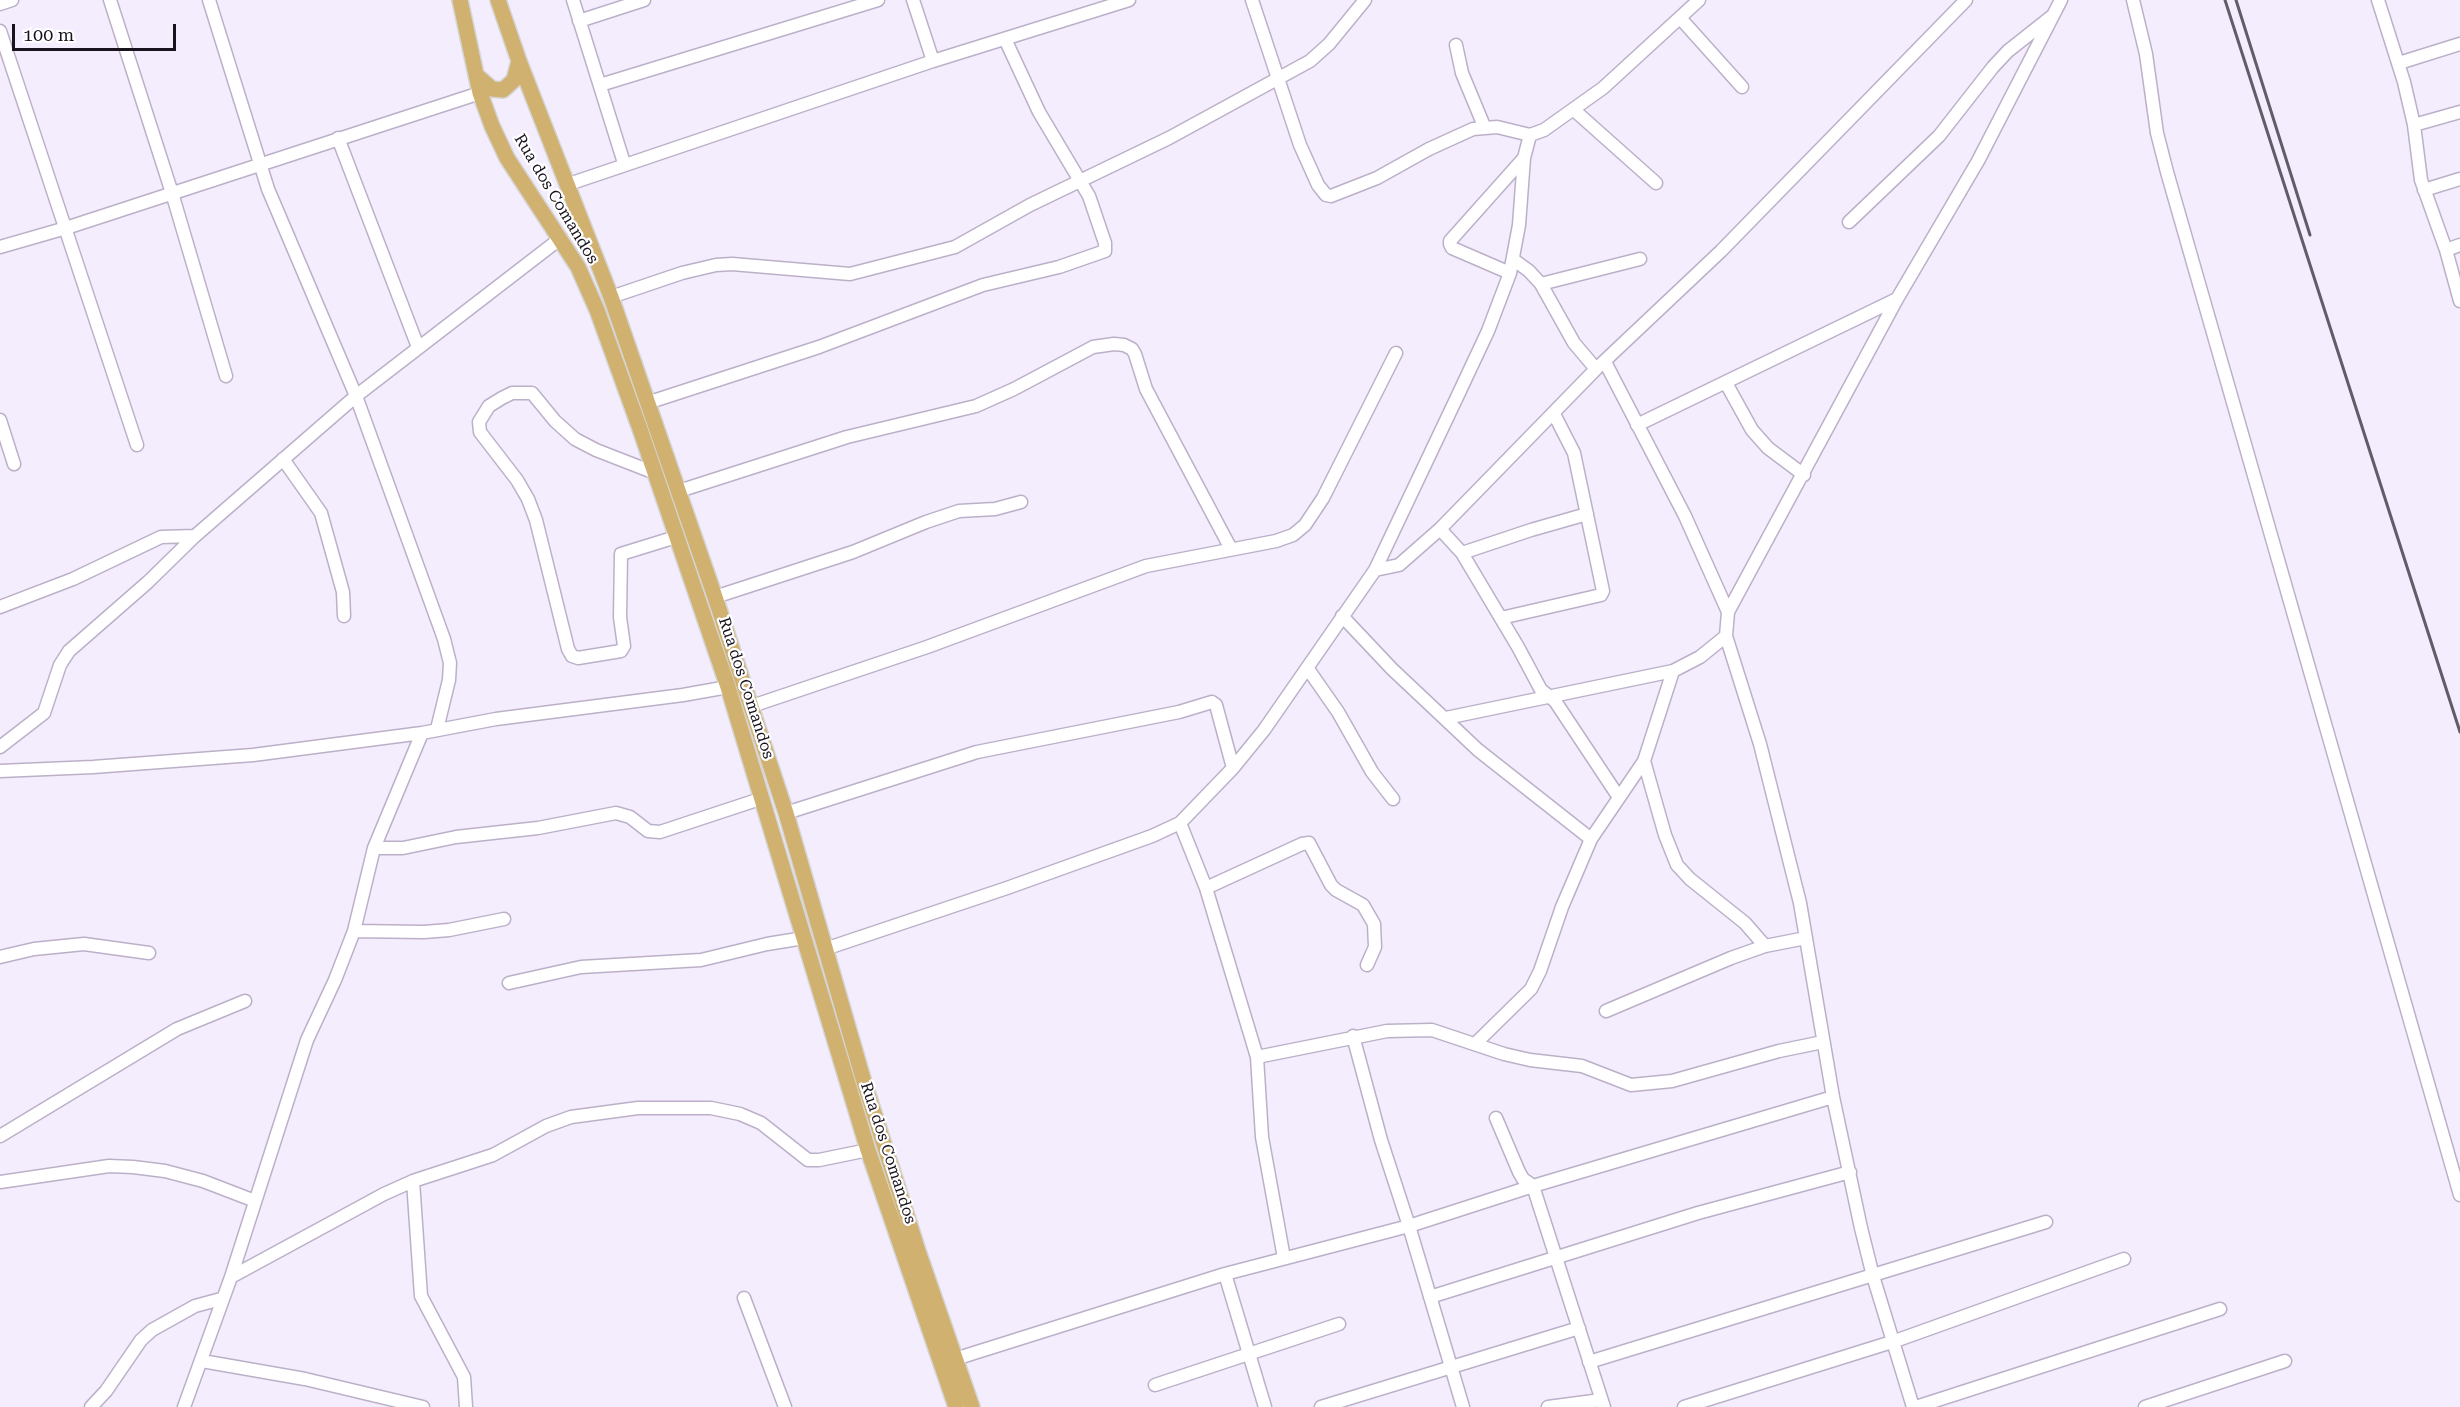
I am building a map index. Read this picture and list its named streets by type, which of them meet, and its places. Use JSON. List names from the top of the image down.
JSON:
{
  "streets": {
    "main road": ["Rua dos Comandos"]
  },
  "scale_bar": "100 m"
}
